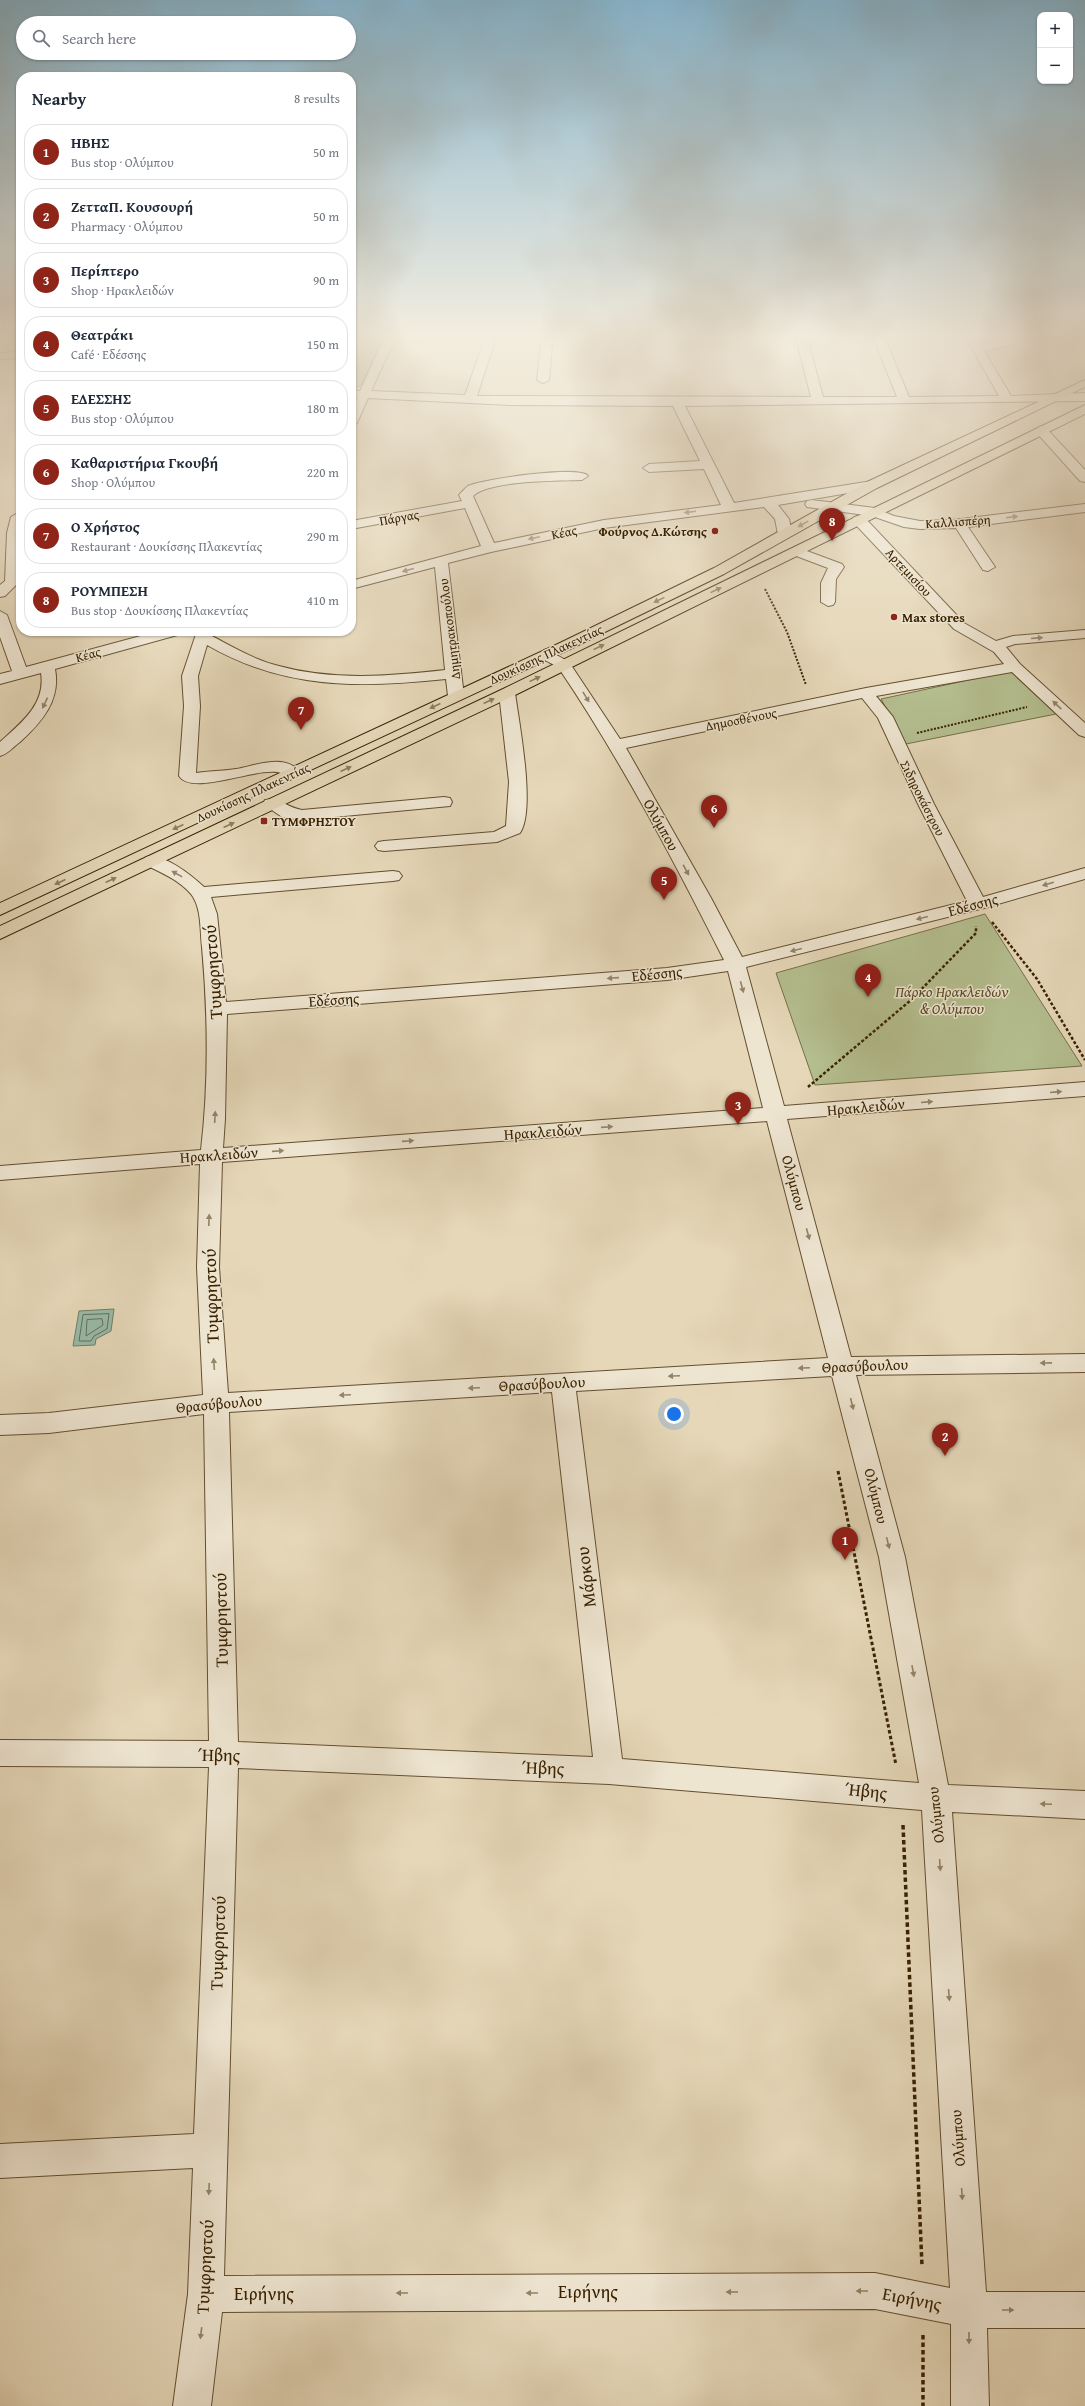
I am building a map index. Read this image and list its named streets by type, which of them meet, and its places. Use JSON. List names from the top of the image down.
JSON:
{
  "streets": {
    "main road": ["Δουκίσσης Πλακεντίας"],
    "street": [
      "Πάργας",
      "Καλλισπέρη",
      "Κέας",
      "Αρτεμισίου",
      "Δημητρακοπούλου",
      "Δημοσθένους",
      "Σιδηροκάστρου",
      "Ολύμπου",
      "Εδέσσης",
      "Τυμφρηστού",
      "Ηρακλειδών",
      "Θρασύβουλου",
      "Μάρκου",
      "Ήβης",
      "Ειρήνης"
    ]
  },
  "crossings": [
    ["Καλλισπέρη", "Κέας"],
    ["Καλλισπέρη", "Δουκίσσης Πλακεντίας"],
    ["Κέας", "Δημητρακοπούλου"],
    ["Κέας", "Δουκίσσης Πλακεντίας"],
    ["Αρτεμισίου", "Δουκίσσης Πλακεντίας"],
    ["Αρτεμισίου", "Δημοσθένους"],
    ["Δημητρακοπούλου", "Δουκίσσης Πλακεντίας"],
    ["Δουκίσσης Πλακεντίας", "Ολύμπου"],
    ["Δουκίσσης Πλακεντίας", "Τυμφρηστού"],
    ["Δημοσθένους", "Σιδηροκάστρου"],
    ["Δημοσθένους", "Ολύμπου"],
    ["Σιδηροκάστρου", "Εδέσσης"],
    ["Ολύμπου", "Εδέσσης"],
    ["Ολύμπου", "Ηρακλειδών"],
    ["Ολύμπου", "Θρασύβουλου"],
    ["Ολύμπου", "Ήβης"],
    ["Ολύμπου", "Ειρήνης"],
    ["Εδέσσης", "Τυμφρηστού"],
    ["Τυμφρηστού", "Ηρακλειδών"],
    ["Τυμφρηστού", "Θρασύβουλου"],
    ["Τυμφρηστού", "Ήβης"],
    ["Τυμφρηστού", "Ειρήνης"],
    ["Θρασύβουλου", "Μάρκου"],
    ["Μάρκου", "Ήβης"]
  ],
  "one_way": ["Ολύμπου", "Ηρακλειδών", "Θρασύβουλου"],
  "parks": ["Πάρκο Ηρακλειδών & Ολύμπου"],
  "places": {
    "other": ["Φούρνος Δ.Κώτσης", "Max stores"],
    "transit": ["ΤΥΜΦΡΗΣΤΟΥ"]
  },
  "page": {
    "map_buttons": ["+", "−"],
    "search": "Search here",
    "heading": ["Nearby", "8 results"],
    "list": [
      {
        "mark": "1",
        "name": "ΗΒΗΣ",
        "note": "Bus stop · Ολύμπου",
        "value": "50 m"
      },
      {
        "mark": "2",
        "name": "ΖετταΠ. Κουσουρή",
        "note": "Pharmacy · Ολύμπου",
        "value": "50 m"
      },
      {
        "mark": "3",
        "name": "Περίπτερο",
        "note": "Shop · Ηρακλειδών",
        "value": "90 m"
      },
      {
        "mark": "4",
        "name": "Θεατράκι",
        "note": "Café · Εδέσσης",
        "value": "150 m"
      },
      {
        "mark": "5",
        "name": "ΕΔΕΣΣΗΣ",
        "note": "Bus stop · Ολύμπου",
        "value": "180 m"
      },
      {
        "mark": "6",
        "name": "Καθαριστήρια Γκουβή",
        "note": "Shop · Ολύμπου",
        "value": "220 m"
      },
      {
        "mark": "7",
        "name": "Ο Χρήστος",
        "note": "Restaurant · Δουκίσσης Πλακεντίας",
        "value": "290 m"
      },
      {
        "mark": "8",
        "name": "ΡΟΥΜΠΕΣΗ",
        "note": "Bus stop · Δουκίσσης Πλακεντίας",
        "value": "410 m"
      }
    ],
    "pins": [
      "8",
      "7",
      "6",
      "5",
      "4",
      "3",
      "2",
      "1"
    ]
  }
}
